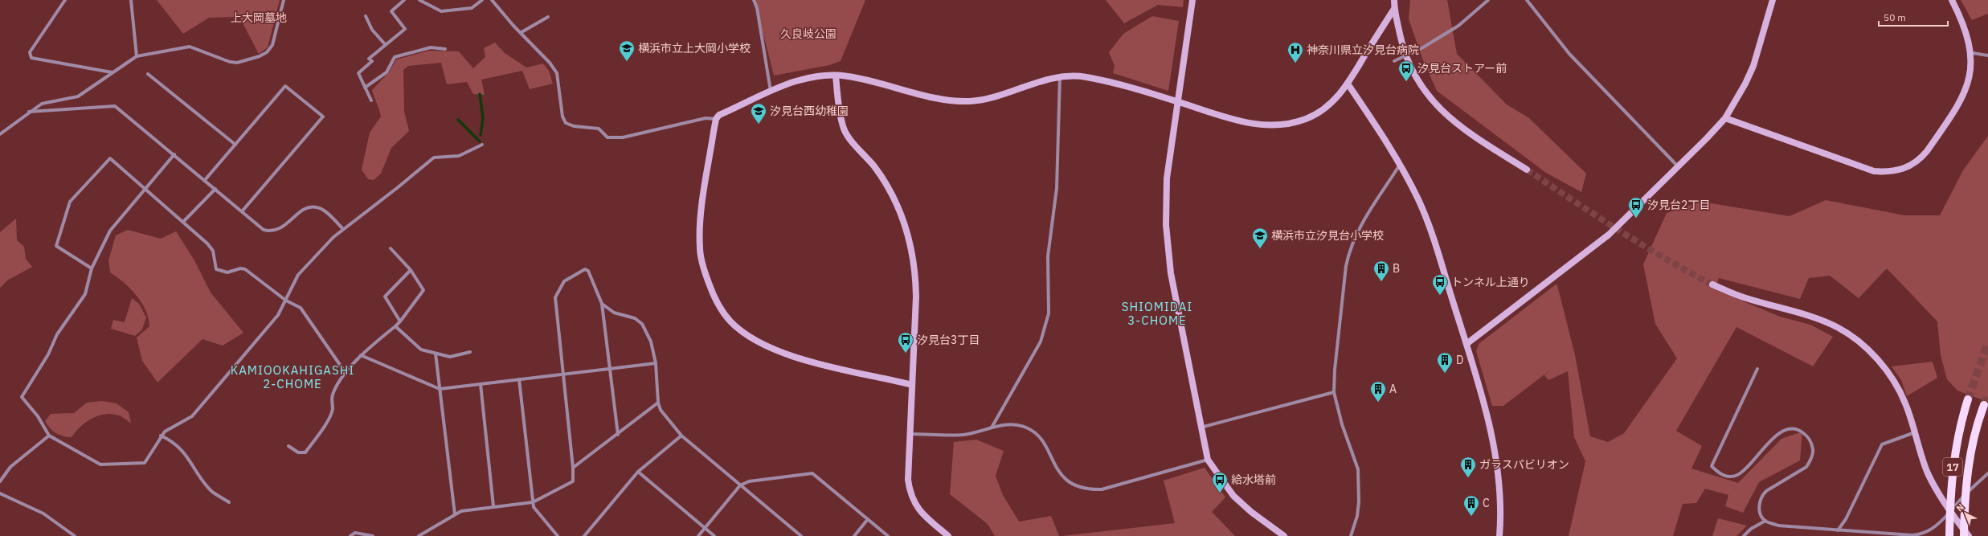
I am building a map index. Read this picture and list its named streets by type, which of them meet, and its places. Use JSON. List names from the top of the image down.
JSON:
{
  "streets": {
    "main road": ["17"]
  },
  "districts": ["SHIOMIDAI 3-CHOME", "KAMIOOKAHIGASHI 2-CHOME"],
  "parks": ["上大岡墓地", "久良岐公園"],
  "places": {
    "school or university": ["横浜市立上大岡小学校", "汐見台西幼稚園", "横浜市立汐見台小学校"],
    "hospital": ["神奈川県立汐見台病院"],
    "bus stop": [
      "汐見台ストアー前",
      "汐見台2丁目",
      "トンネル上通り",
      "汐見台3丁目",
      "給水塔前"
    ],
    "building": [
      "B",
      "D",
      "A",
      "ガラスパビリオン",
      "C"
    ]
  },
  "scale_bar": "50 m",
  "north": "top left"
}
